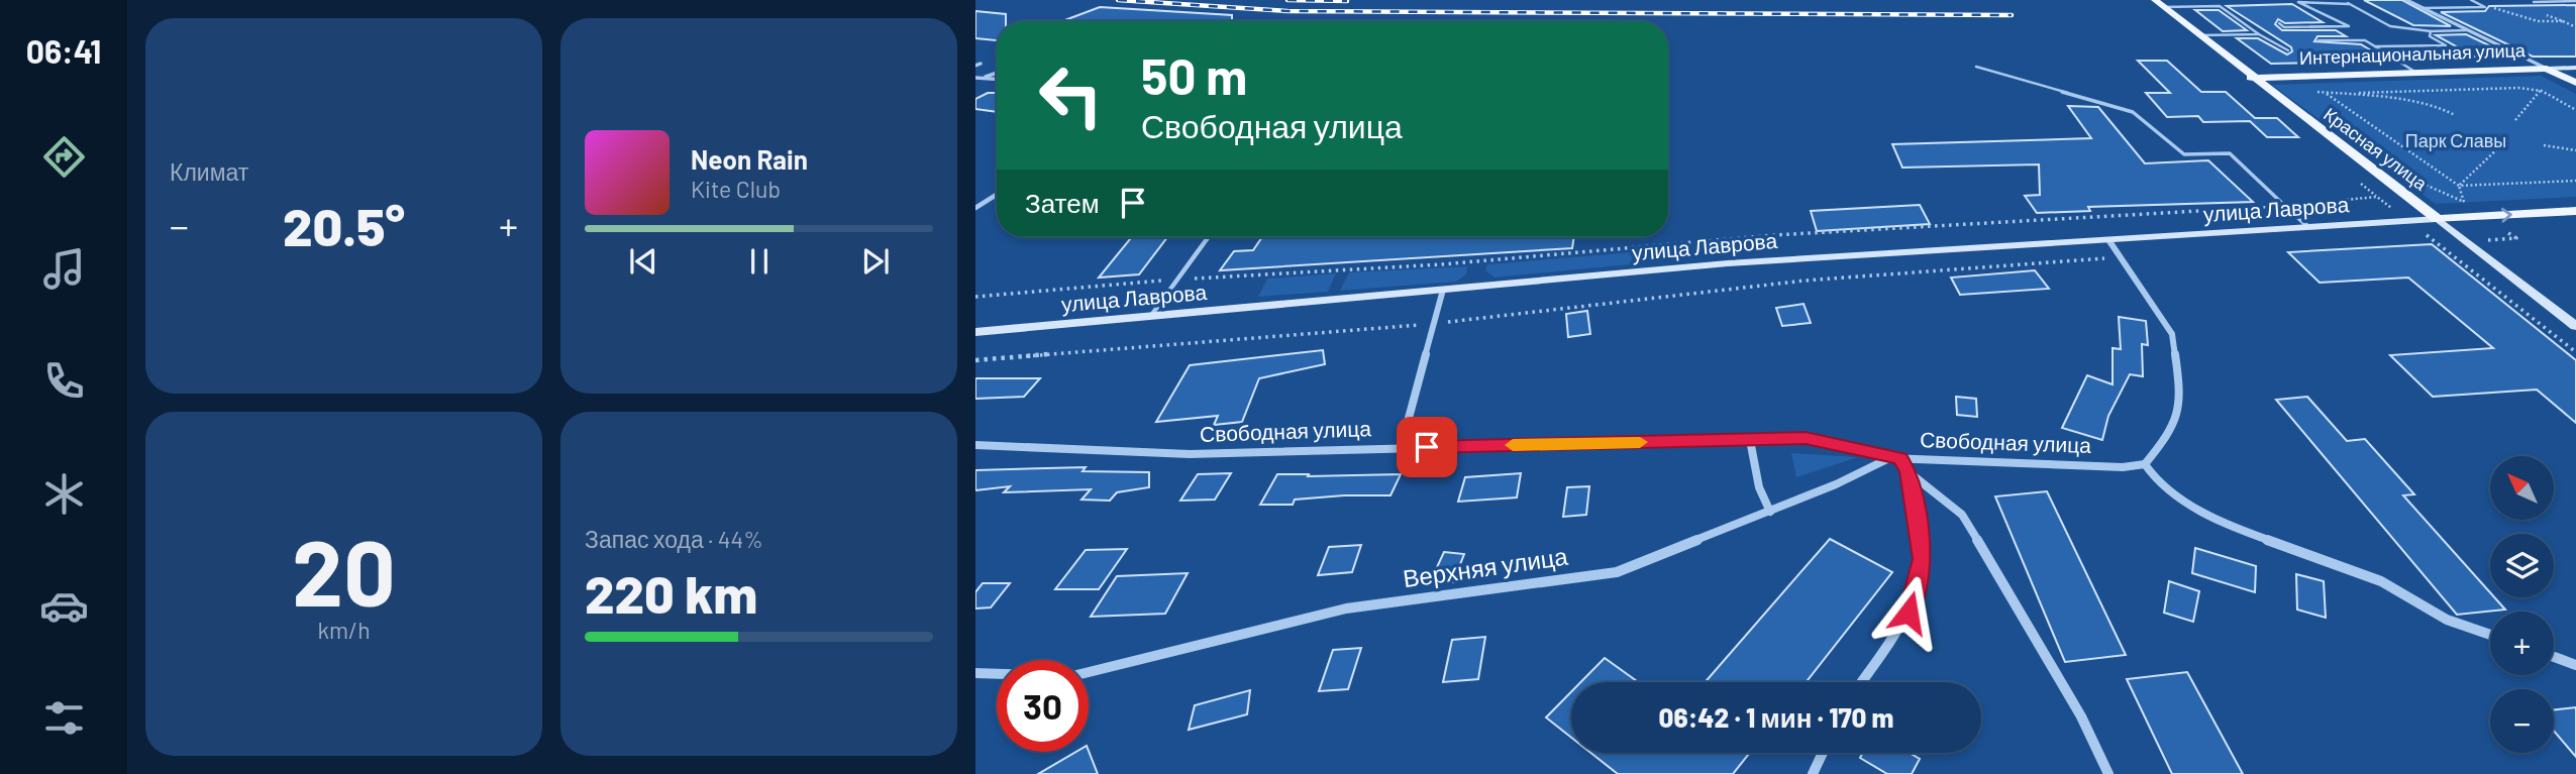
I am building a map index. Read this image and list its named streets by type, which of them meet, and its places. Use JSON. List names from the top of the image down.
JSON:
{
  "streets": {
    "main road": ["Интернациональная улица", "Красная улица", "улица Лаврова"],
    "street": ["Свободная улица", "Верхняя улица"]
  },
  "crossings": [
    ["Интернациональная улица", "Красная улица"],
    ["Красная улица", "улица Лаврова"],
    ["Свободная улица", "Верхняя улица"]
  ],
  "parks": ["Парк Славы"],
  "north": "top left",
  "page": {
    "tabs": "06:41",
    "tile": [
      "Климат",
      ["20", "km/h"],
      ["Запас хода · 44%", "220 km"]
    ],
    "turn": ["50 m", "Свободная улица"],
    "song": ["Neon Rain", "Kite Club"],
    "then": "Затем",
    "heat": ["−", "20.5°", "+"],
    "map_buttons": ["+", "−"],
    "limit": "30",
    "trip": "06:42 · 1 мин · 170 m"
  }
}
